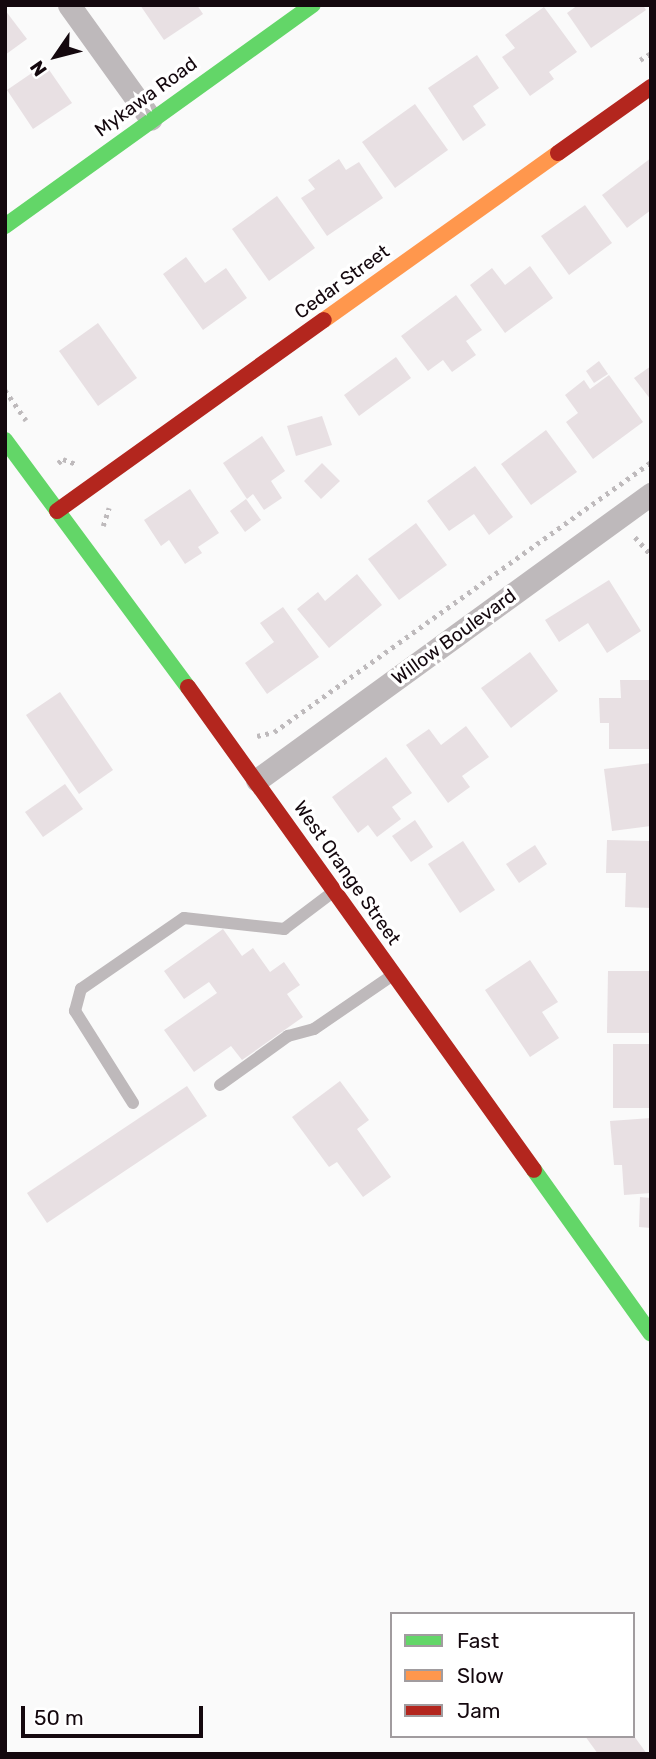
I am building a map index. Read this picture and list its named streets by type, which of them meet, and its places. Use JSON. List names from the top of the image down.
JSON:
{
  "streets": {
    "street": [
      "Mykawa Road",
      "Cedar Street",
      "Willow Boulevard",
      "West Orange Street"
    ]
  },
  "crossings": [
    ["Cedar Street", "West Orange Street"],
    ["Willow Boulevard", "West Orange Street"]
  ],
  "legend": ["Fast", "Slow", "Jam"],
  "scale_bar": "50 m",
  "north": "bottom left"
}
